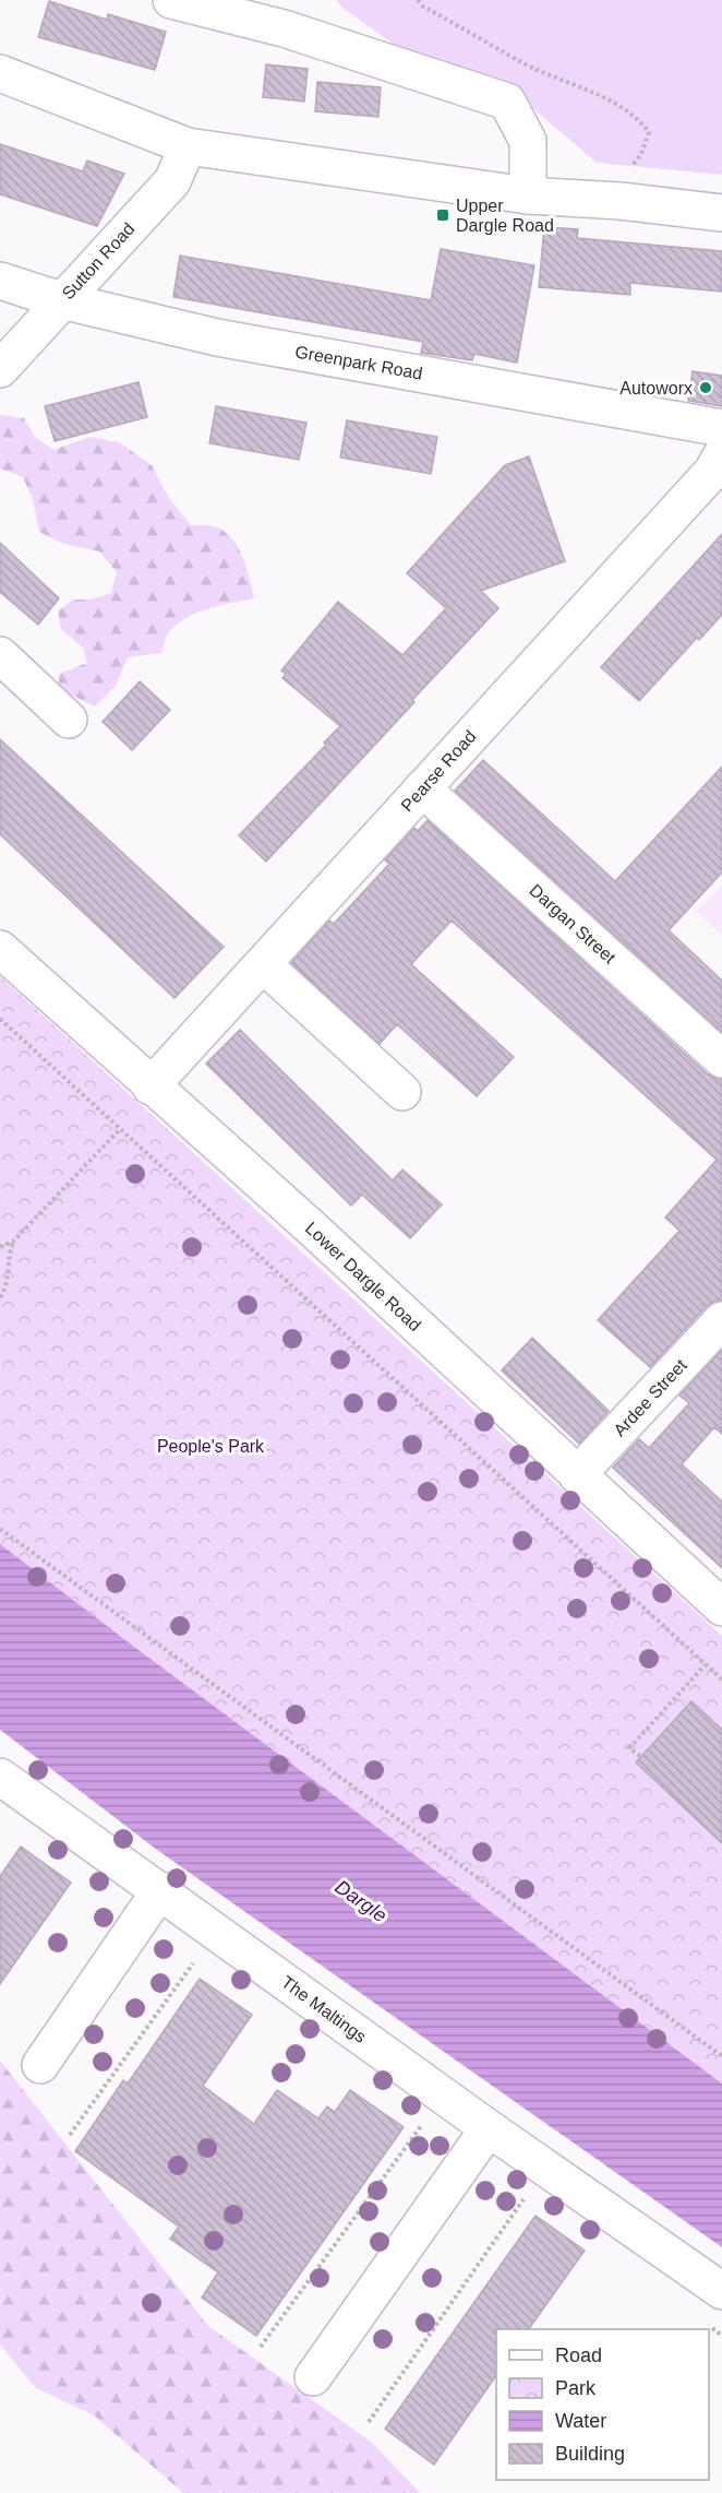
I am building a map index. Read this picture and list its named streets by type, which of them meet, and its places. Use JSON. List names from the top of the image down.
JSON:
{
  "streets": {
    "street": [
      "Sutton Road",
      "Greenpark Road",
      "Pearse Road",
      "Dargan Street",
      "Lower Dargle Road",
      "Ardee Street",
      "The Maltings"
    ]
  },
  "crossings": [
    ["Sutton Road", "Greenpark Road"],
    ["Pearse Road", "Dargan Street"],
    ["Pearse Road", "Lower Dargle Road"],
    ["Lower Dargle Road", "Ardee Street"]
  ],
  "water": ["Dargle"],
  "parks": ["People's Park"],
  "places": {
    "transit": ["Upper Dargle Road"],
    "other": ["Autoworx"]
  },
  "legend": [
    "Road",
    "Park",
    "Water",
    "Building"
  ]
}
